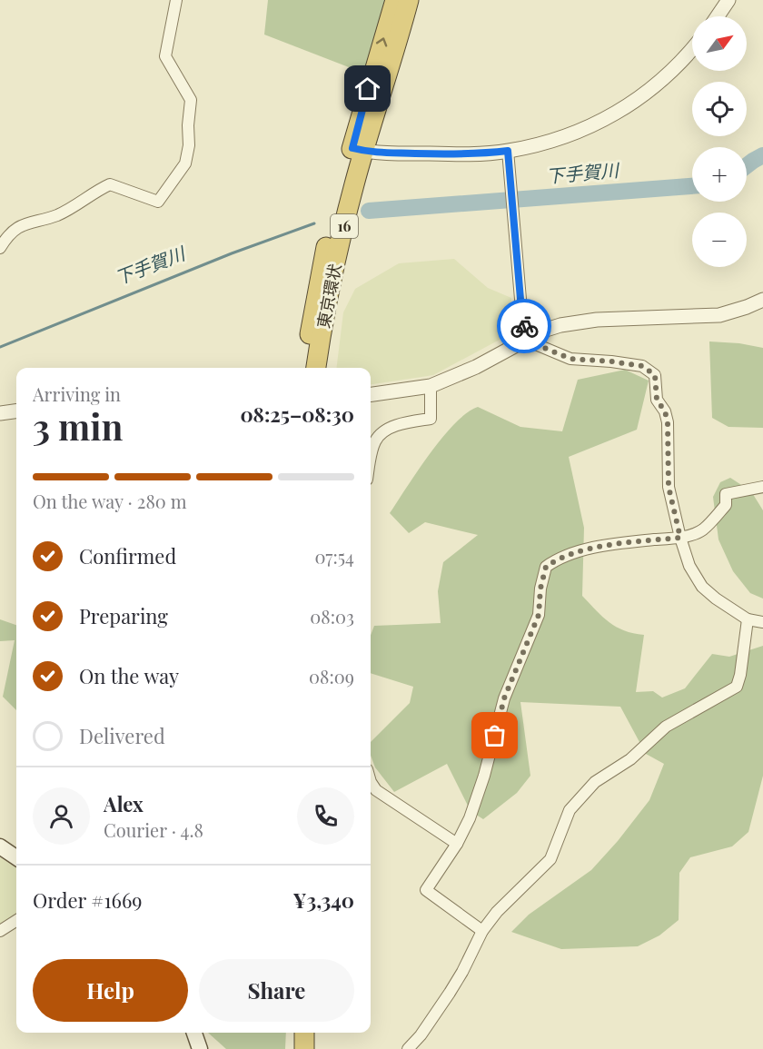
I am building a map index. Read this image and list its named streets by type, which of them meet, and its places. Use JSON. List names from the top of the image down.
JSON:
{
  "streets": {
    "highway": ["16", "東京環状"]
  },
  "water": ["下手賀川"],
  "north": "top right",
  "page": {
    "map_buttons": ["+", "−"],
    "heading": ["3 min", "Arriving in", "08:25–08:30"],
    "panel": [
      "Alex",
      "Courier · 4.8",
      "Order #1669",
      "¥3,340"
    ],
    "bar": "On the way · 280 m",
    "list": [
      ["Confirmed", "07:54"],
      ["Preparing", "08:03"],
      ["On the way", "08:09"],
      "Delivered"
    ],
    "buttons": ["Help", "Share"]
  }
}
